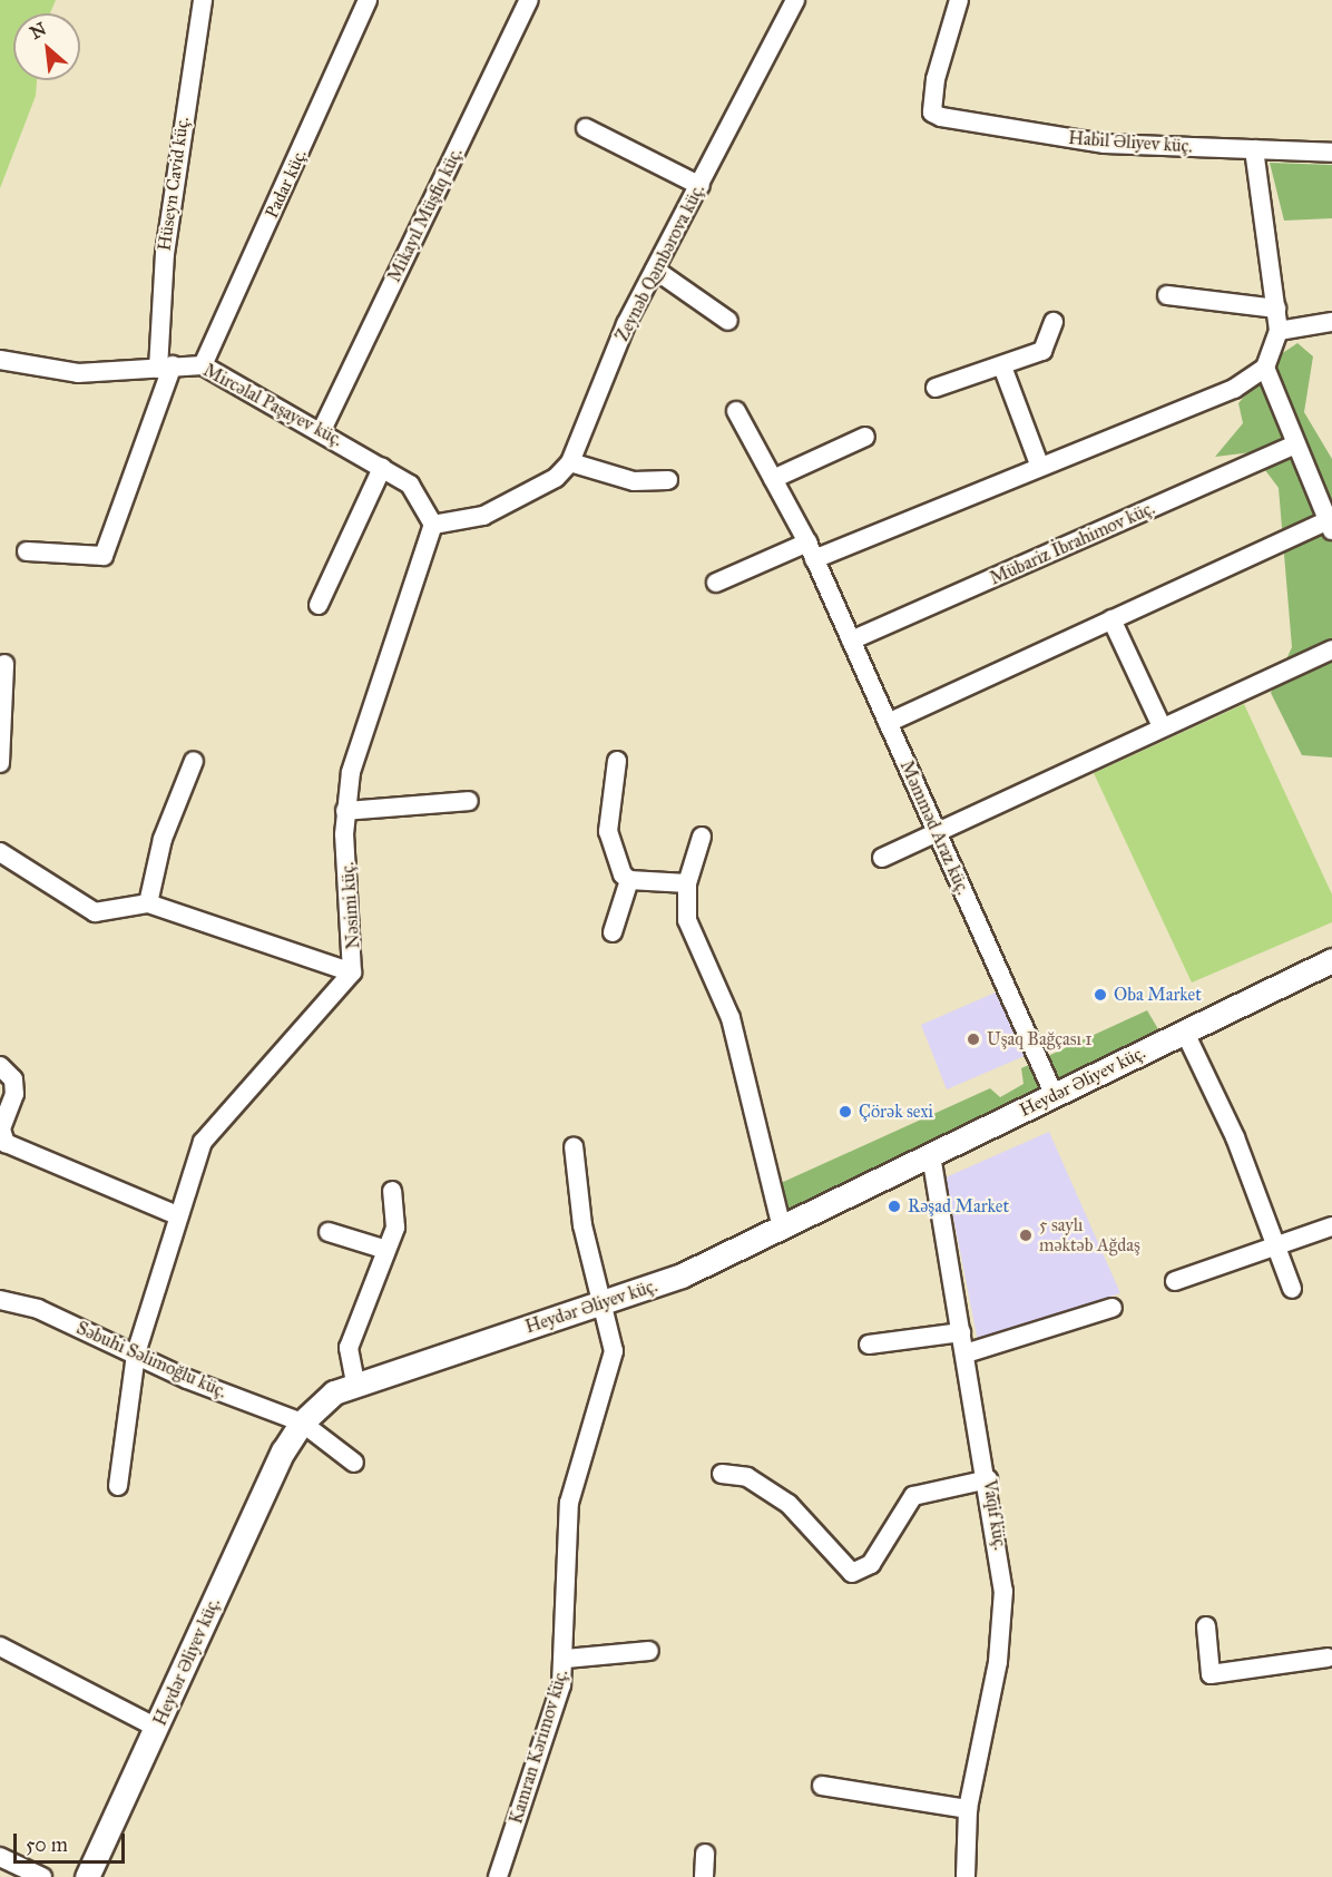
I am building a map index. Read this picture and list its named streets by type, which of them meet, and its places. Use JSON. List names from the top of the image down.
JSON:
{
  "streets": {
    "main road": ["Heydər Əliyev küç."],
    "street": [
      "Habil Əliyev küç.",
      "Hüseyn Cavid küç.",
      "Padar küç.",
      "Mikayıl Müşfiq küç.",
      "Zeynəb Qəmbərova küç.",
      "Mircəlal Paşayev küç.",
      "Mübariz İbrahimov küç.",
      "Məmməd Araz küç.",
      "Nəsimi küç.",
      "Səbuhi Səlimoğlu küç.",
      "Vaqif küç.",
      "Kamran Kərimov küç."
    ]
  },
  "crossings": [
    ["Hüseyn Cavid küç.", "Mircəlal Paşayev küç."],
    ["Padar küç.", "Mircəlal Paşayev küç."],
    ["Mikayıl Müşfiq küç.", "Mircəlal Paşayev küç."],
    ["Zeynəb Qəmbərova küç.", "Mircəlal Paşayev küç."],
    ["Zeynəb Qəmbərova küç.", "Nəsimi küç."],
    ["Mircəlal Paşayev küç.", "Nəsimi küç."],
    ["Mübariz İbrahimov küç.", "Məmməd Araz küç."],
    ["Məmməd Araz küç.", "Heydər Əliyev küç."],
    ["Nəsimi küç.", "Səbuhi Səlimoğlu küç."],
    ["Heydər Əliyev küç.", "Səbuhi Səlimoğlu küç."],
    ["Heydər Əliyev küç.", "Vaqif küç."],
    ["Heydər Əliyev küç.", "Kamran Kərimov küç."]
  ],
  "places": [
    "Oba Market",
    "Uşaq Bağçası 1",
    "Çörək sexi",
    "Rəşad Market",
    "5 saylı məktəb Ağdaş"
  ],
  "scale_bar": "50 m",
  "north": "top left"
}
